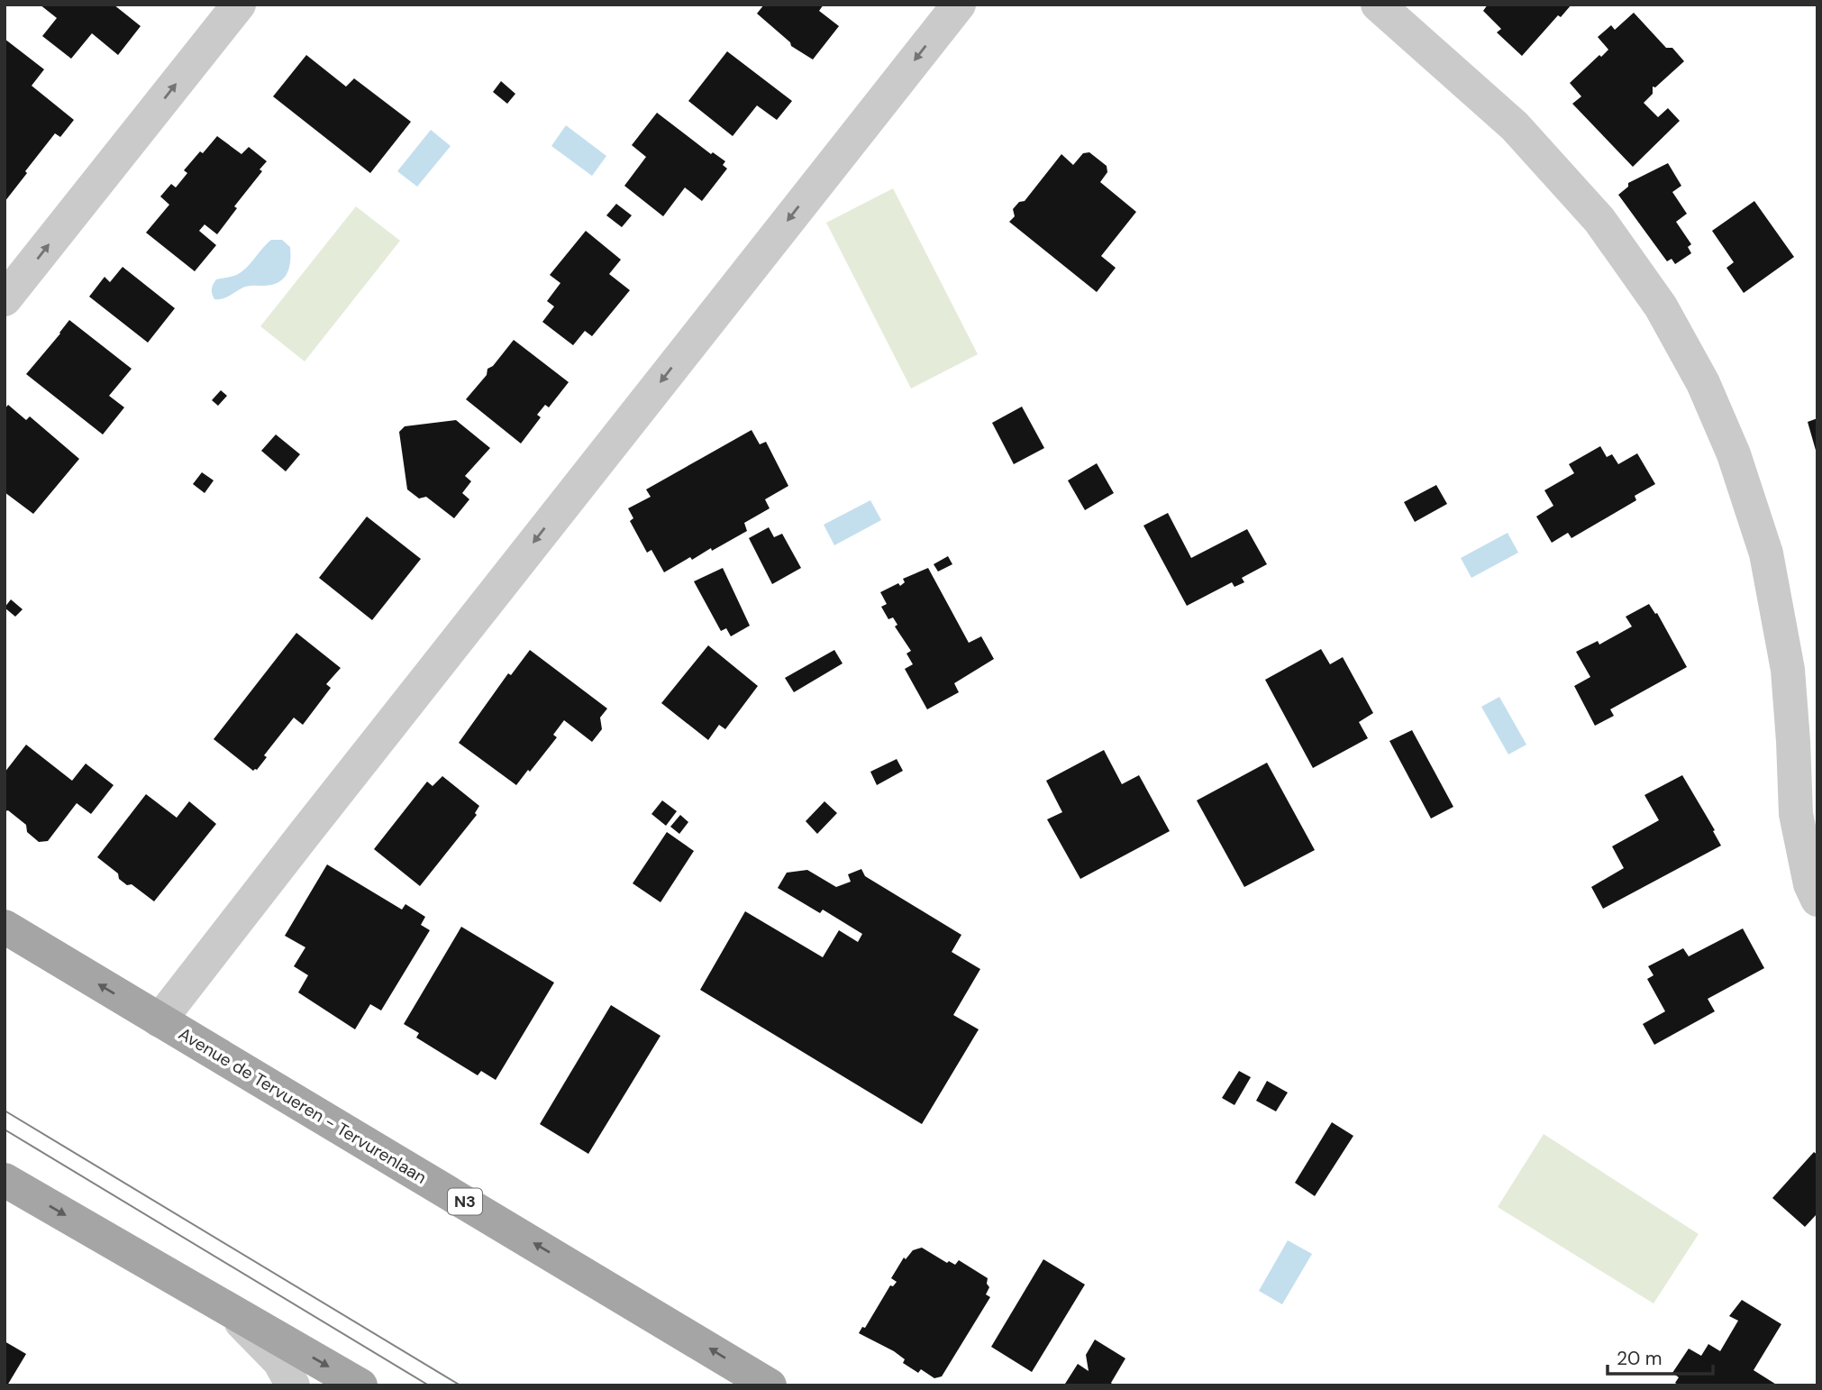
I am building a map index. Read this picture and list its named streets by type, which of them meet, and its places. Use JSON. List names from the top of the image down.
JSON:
{
  "streets": {
    "main road": ["Avenue de Tervueren - Tervurenlaan", "N3"]
  },
  "crossings": [
    ["Avenue de Tervueren - Tervurenlaan", "N3"]
  ],
  "scale_bar": "20 m"
}
